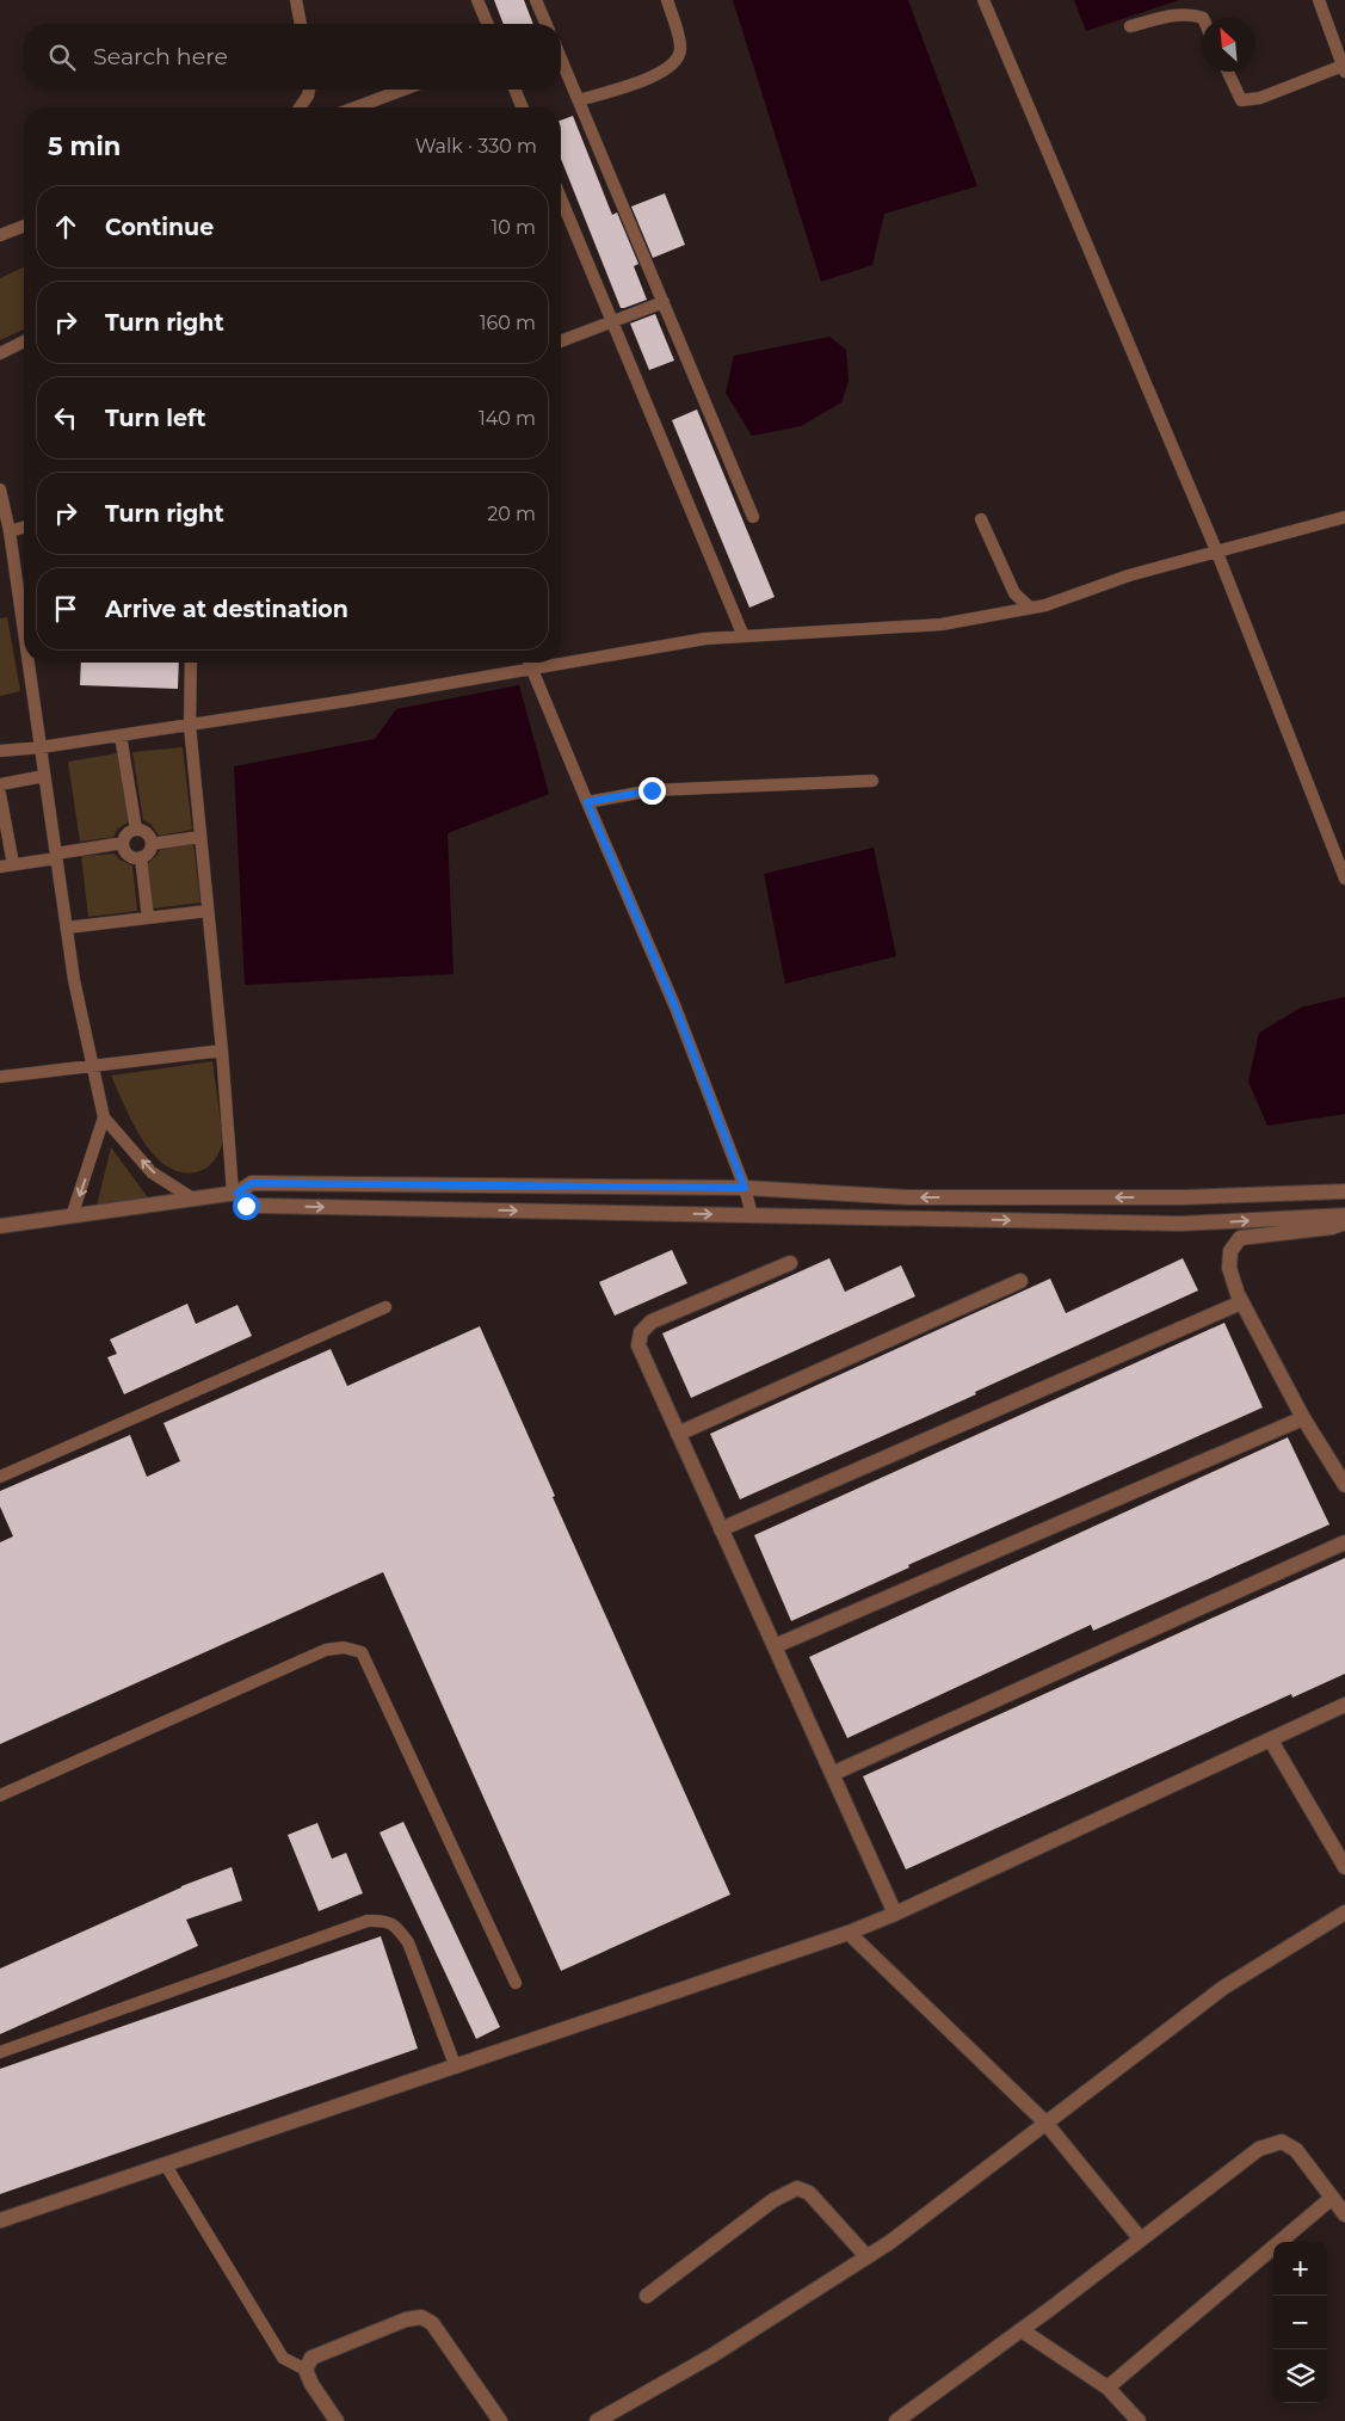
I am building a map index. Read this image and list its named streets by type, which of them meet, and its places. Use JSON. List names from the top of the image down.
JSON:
{
  "north": "top left",
  "page": {
    "search": "Search here",
    "heading": ["5 min", "Walk · 330 m"],
    "list": [
      ["Continue", "10 m"],
      ["Turn right", "160 m"],
      ["Turn left", "140 m"],
      ["Turn right", "20 m"],
      "Arrive at destination"
    ],
    "map_buttons": ["+", "−"]
  }
}
